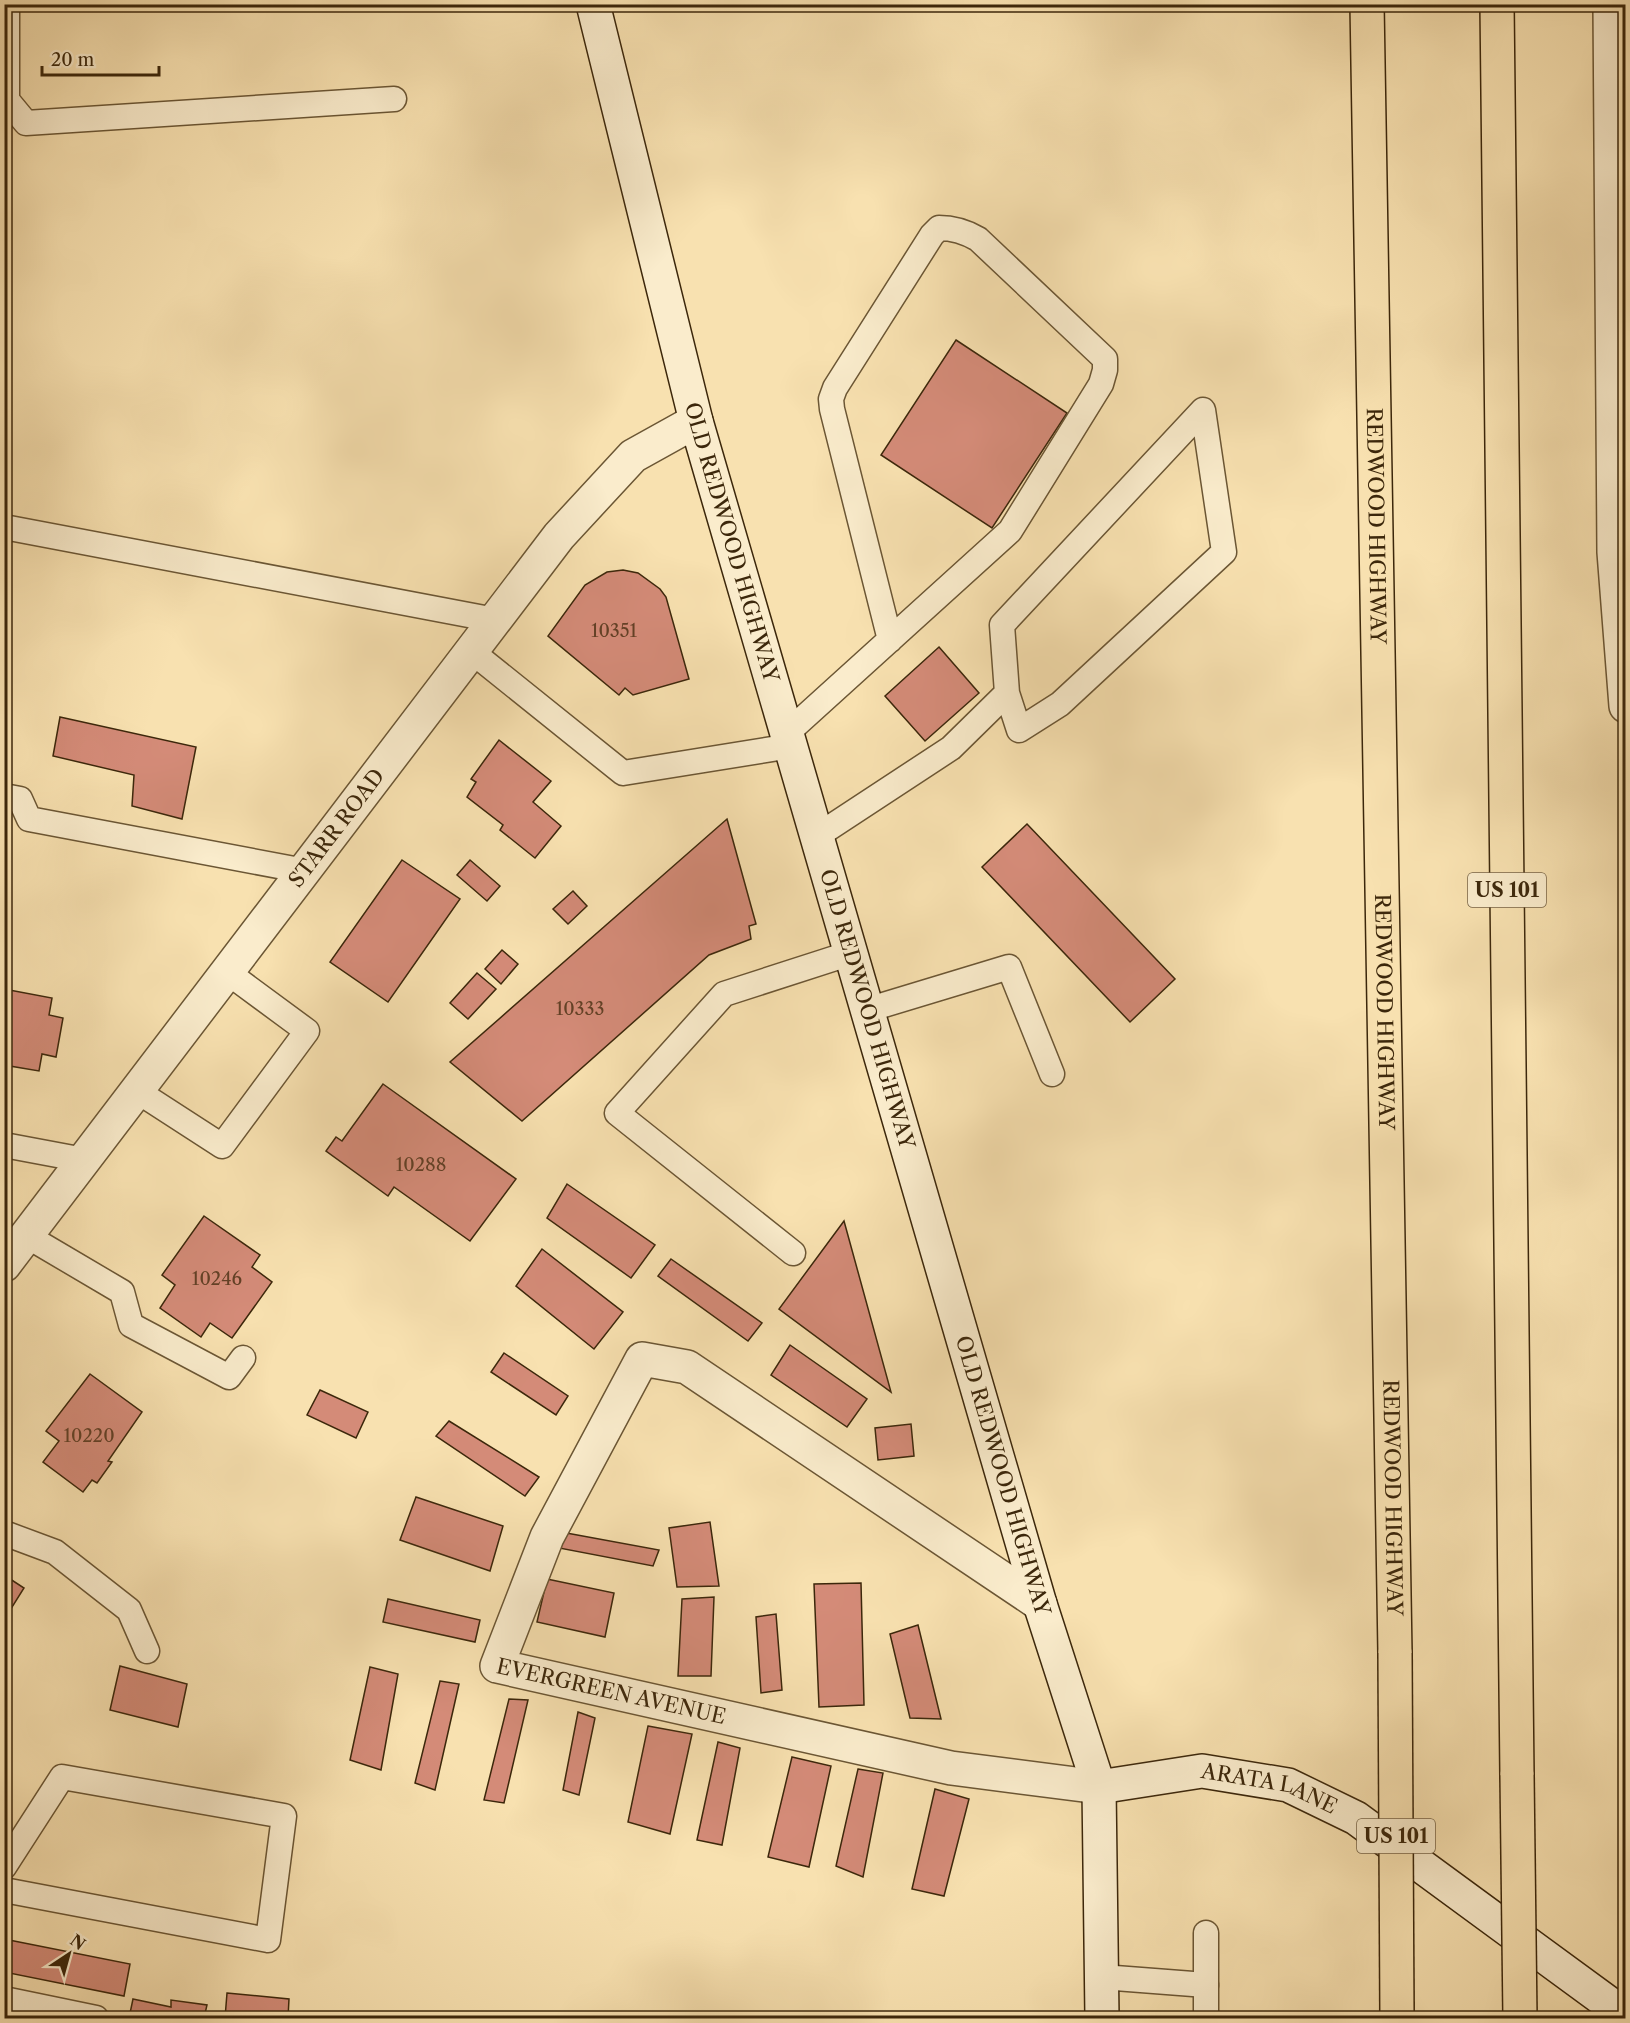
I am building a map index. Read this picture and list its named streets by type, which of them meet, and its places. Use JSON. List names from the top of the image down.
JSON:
{
  "streets": {
    "highway": ["REDWOOD HIGHWAY", "US 101"],
    "street": [
      "OLD REDWOOD HIGHWAY",
      "STARR ROAD",
      "EVERGREEN AVENUE",
      "ARATA LANE"
    ]
  },
  "crossings": [
    ["OLD REDWOOD HIGHWAY", "STARR ROAD"],
    ["OLD REDWOOD HIGHWAY", "EVERGREEN AVENUE"],
    ["OLD REDWOOD HIGHWAY", "ARATA LANE"],
    ["EVERGREEN AVENUE", "ARATA LANE"]
  ],
  "house_numbers": [
    "10351",
    "10333",
    "10288",
    "10246",
    "10220"
  ],
  "scale_bar": "20 m",
  "north": "top right"
}
